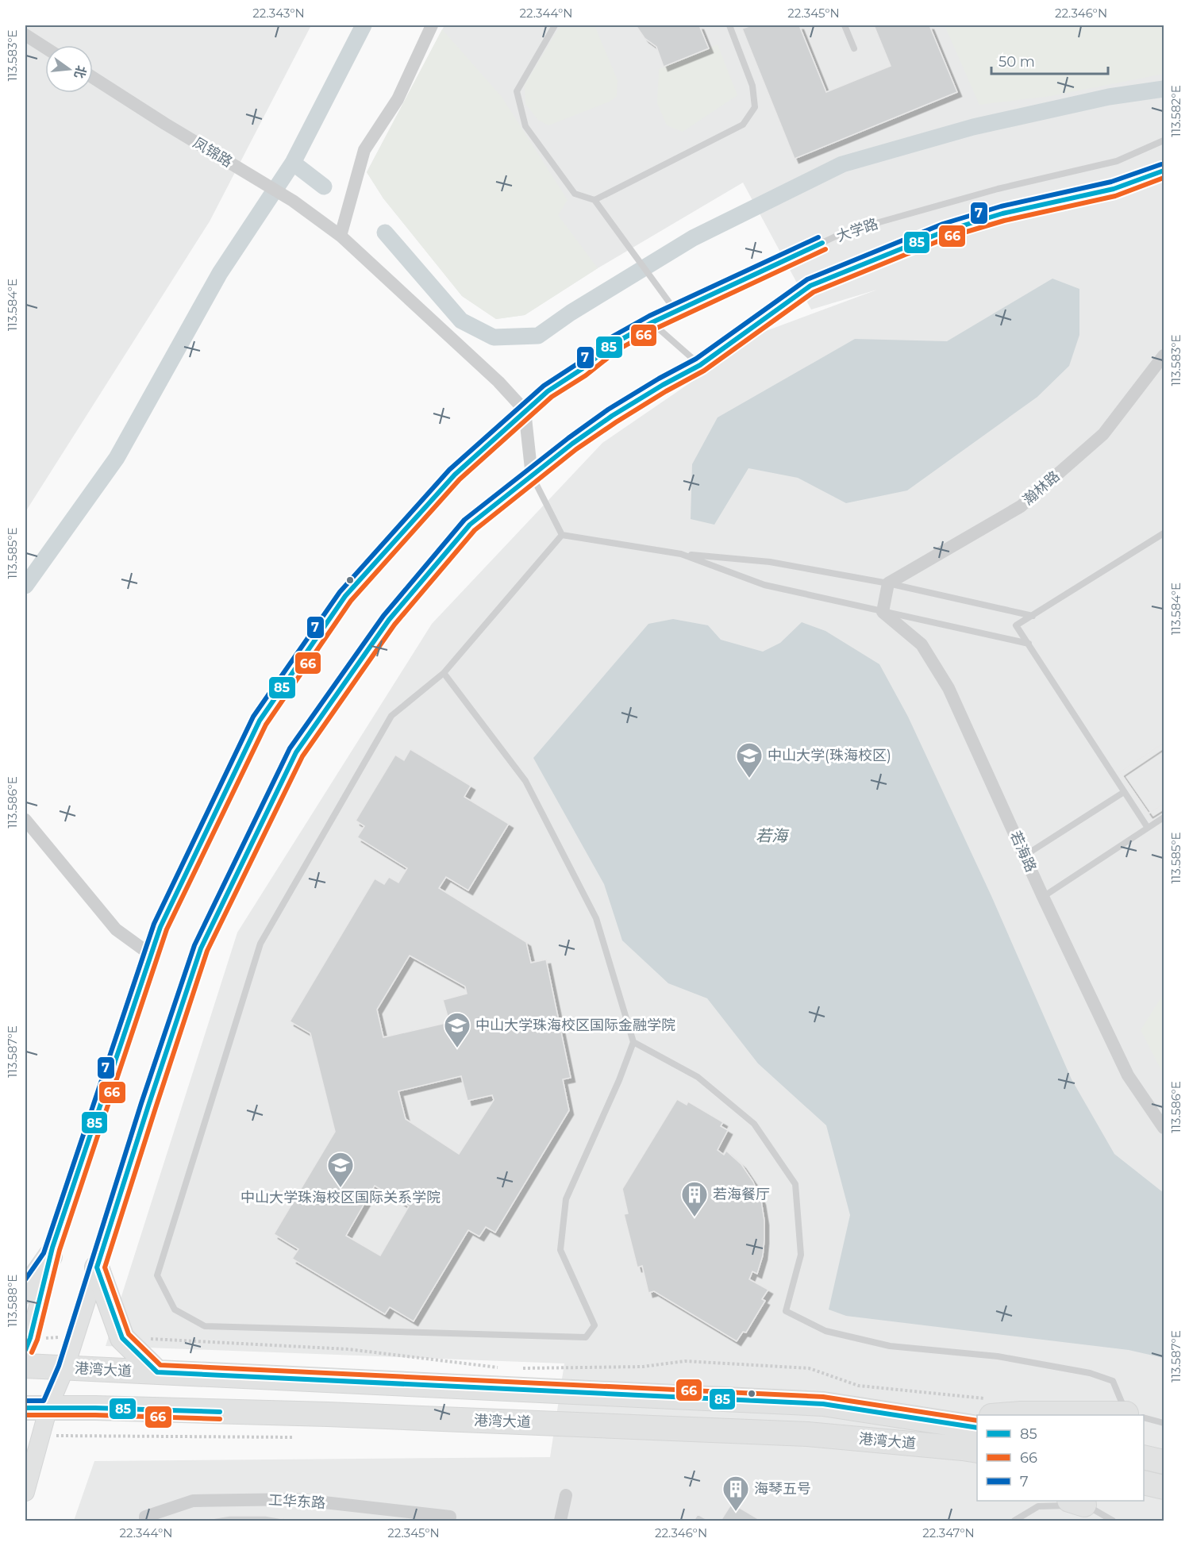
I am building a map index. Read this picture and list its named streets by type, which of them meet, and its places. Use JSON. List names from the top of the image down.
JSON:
{
  "streets": {
    "highway": ["港湾大道"],
    "street": [
      "凤锦路",
      "大学路",
      "瀚林路",
      "若海路",
      "工华东路"
    ]
  },
  "crossings": [
    ["凤锦路", "大学路"]
  ],
  "water": ["若海"],
  "places": {
    "school or university": ["中山大学(珠海校区)", "中山大学珠海校区国际金融学院", "中山大学珠海校区国际关系学院"],
    "building": ["若海餐厅", "海琴五号"]
  },
  "lines": ["transit line 7", "transit line 85", "transit line 66"],
  "legend": ["85", "66", "7"],
  "scale_bar": "50 m",
  "north": "right",
  "coordinates": [
    "22.343°N",
    "22.344°N",
    "22.345°N",
    "22.346°N",
    "113.583°E",
    "113.582°E",
    "113.584°E",
    "113.585°E",
    "113.586°E",
    "113.587°E",
    "113.588°E",
    "22.347°N"
  ]
}
